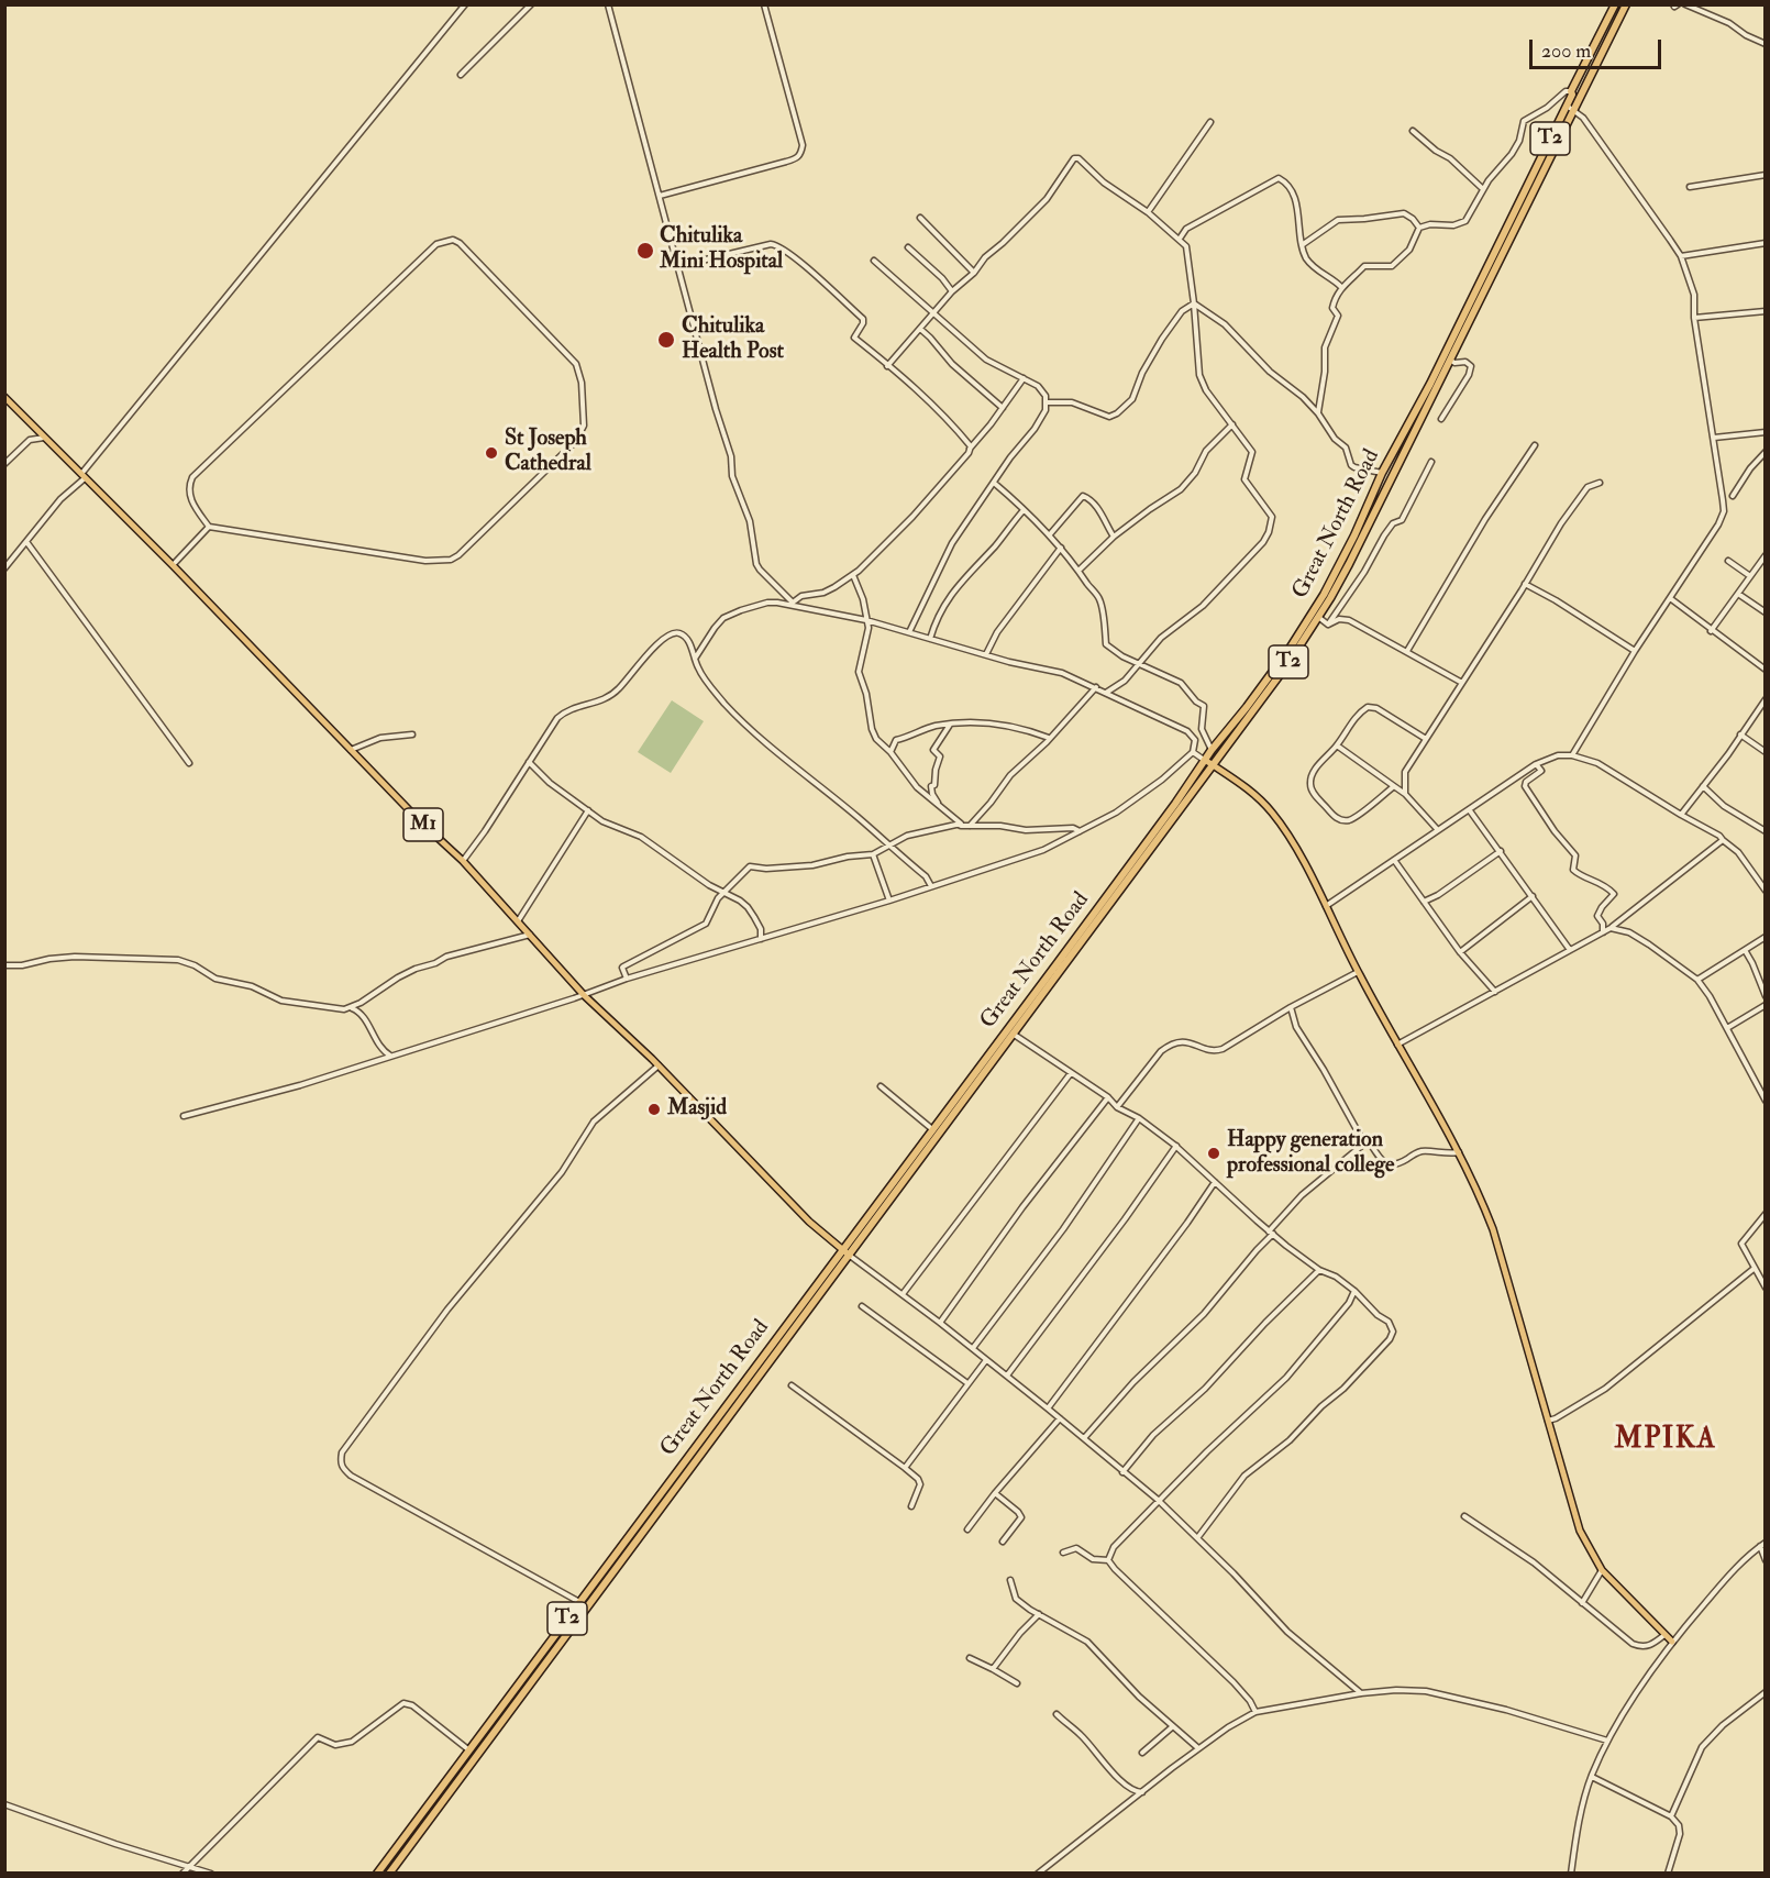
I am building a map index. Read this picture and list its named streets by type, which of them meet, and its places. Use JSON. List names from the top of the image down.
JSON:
{
  "streets": {
    "highway": ["T2", "Great North Road"],
    "main road": ["M1"]
  },
  "crossings": [
    ["Great North Road", "M1"]
  ],
  "districts": ["MPIKA"],
  "places": [
    "Chitulika Mini Hospital",
    "Chitulika Health Post",
    "St Joseph Cathedral",
    "Masjid",
    "Happy generation professional college"
  ],
  "scale_bar": "200 m"
}
